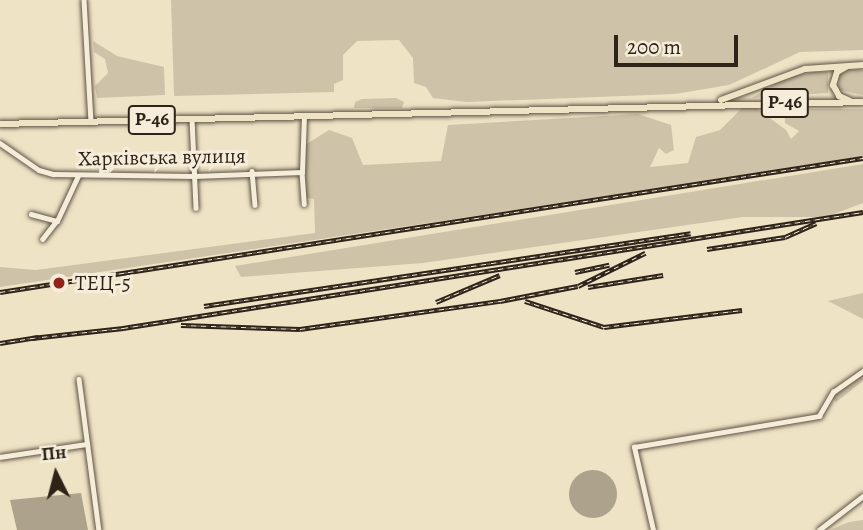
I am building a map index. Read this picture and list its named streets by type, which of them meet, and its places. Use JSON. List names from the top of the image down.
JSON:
{
  "streets": {
    "main road": ["Р-46"],
    "street": ["Харківська вулиця"]
  },
  "places": ["ТЕЦ-5"],
  "scale_bar": "200 m",
  "north": "top"
}
